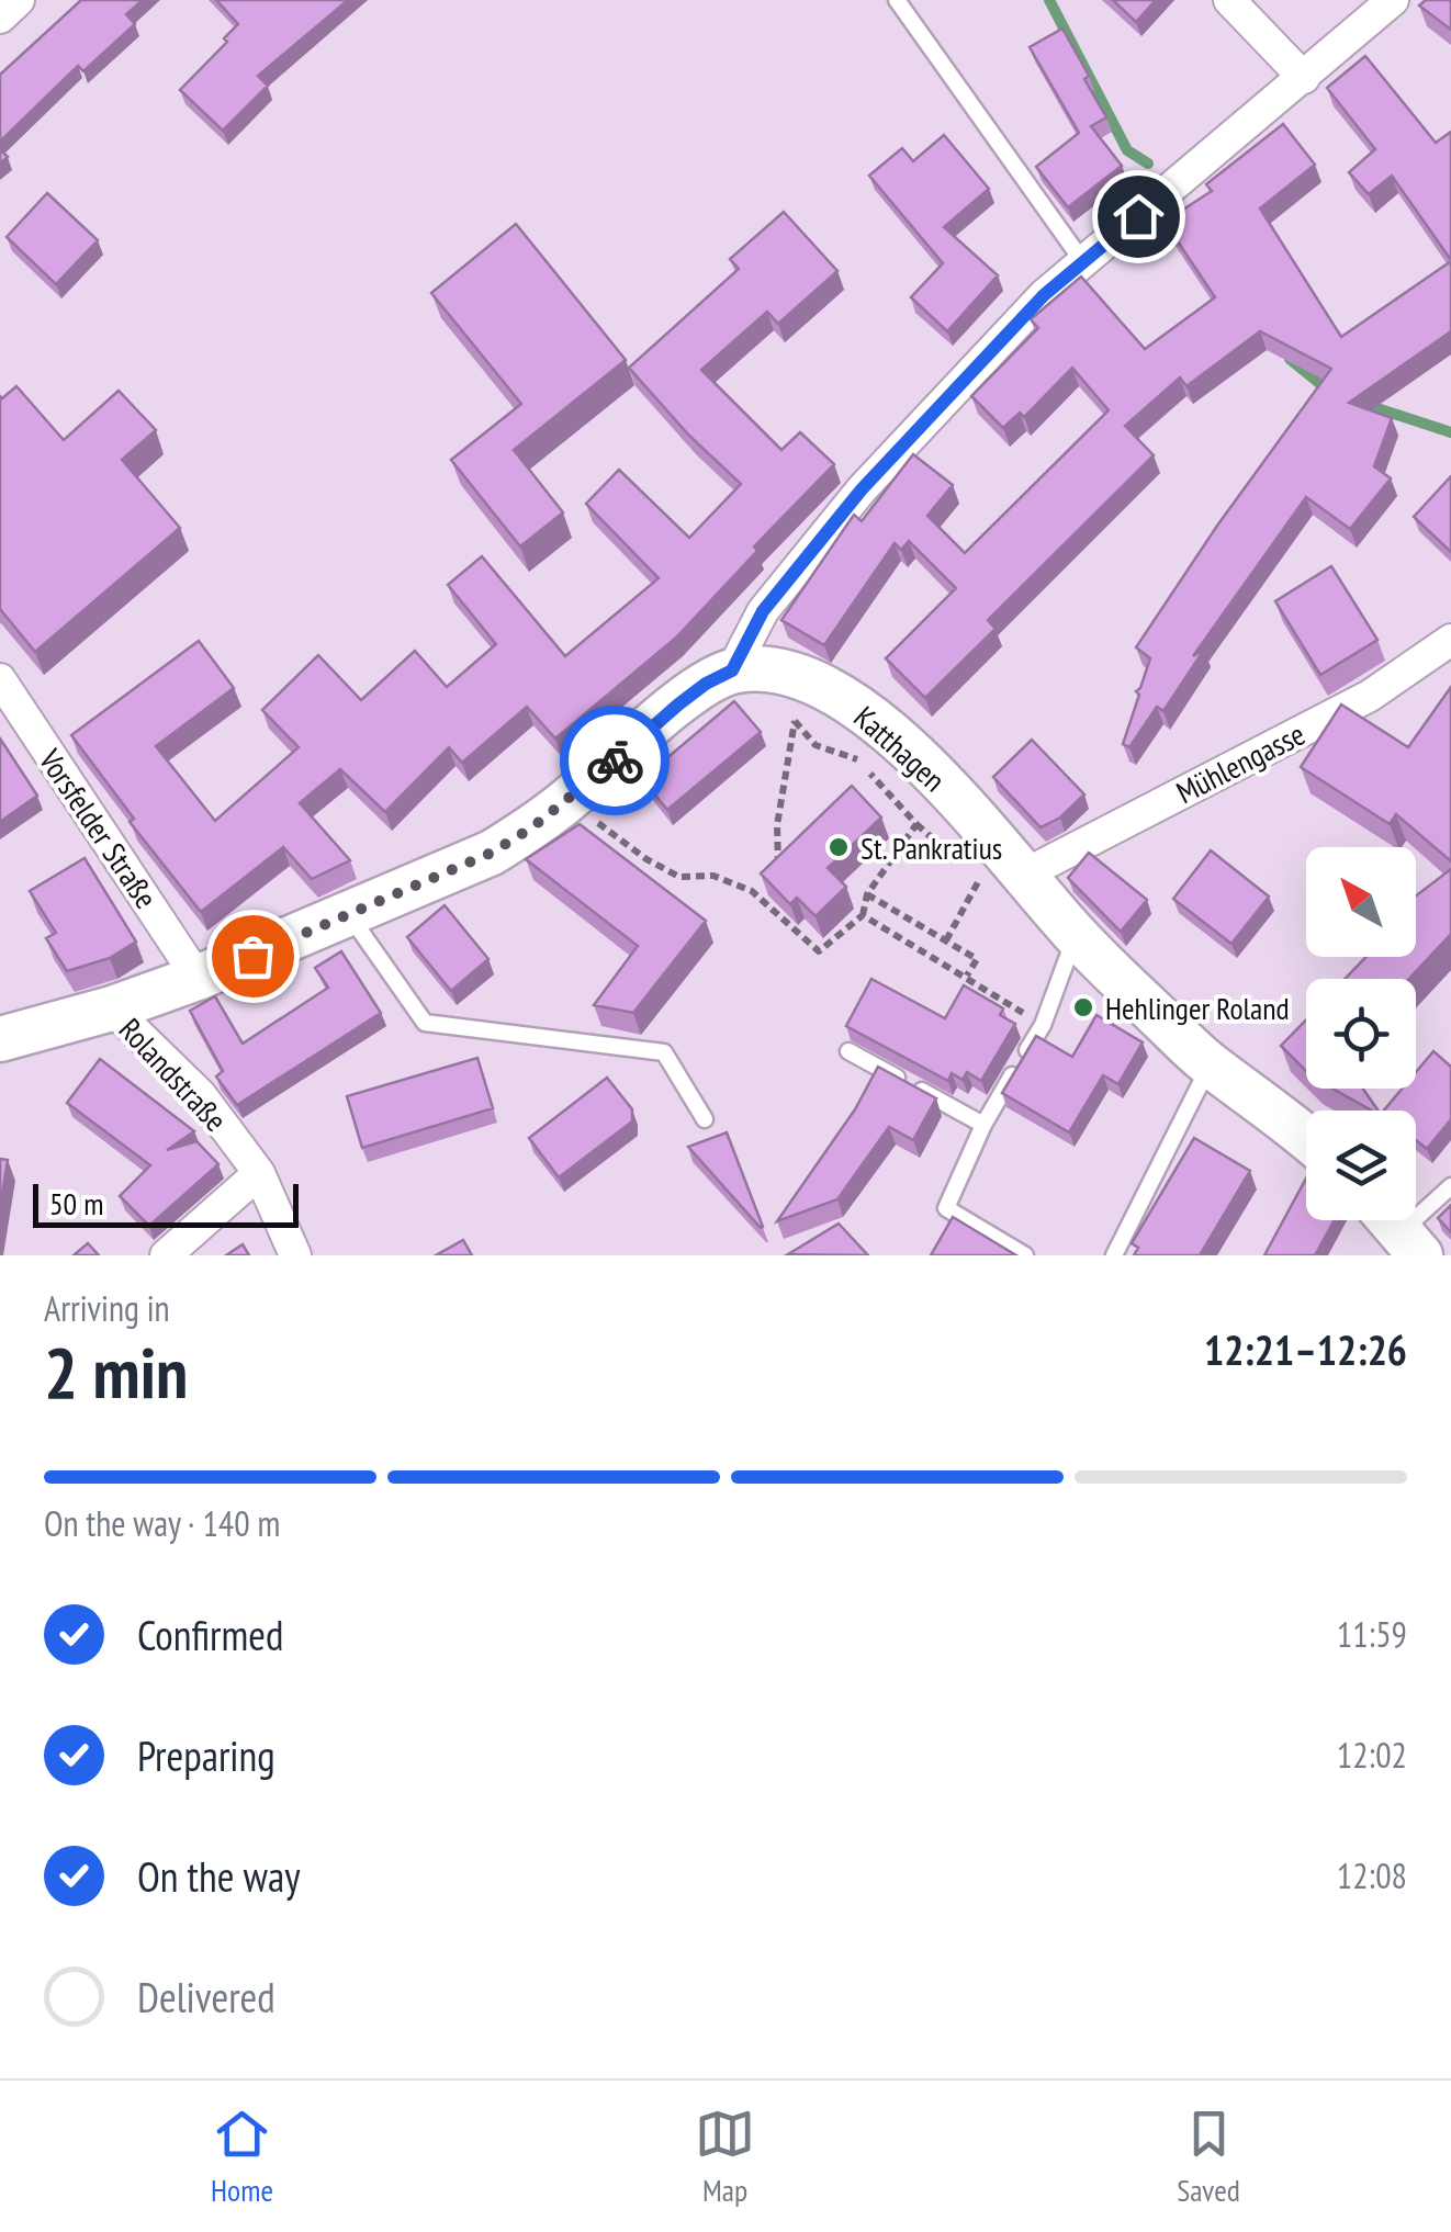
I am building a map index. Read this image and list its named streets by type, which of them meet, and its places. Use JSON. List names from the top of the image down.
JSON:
{
  "streets": {
    "main road": ["Katthagen"],
    "street": ["Mühlengasse", "Vorsfelder Straße", "Rolandstraße"]
  },
  "crossings": [
    ["Katthagen", "Mühlengasse"]
  ],
  "places": ["St. Pankratius", "Hehlinger Roland"],
  "scale_bar": "50 m",
  "north": "top left",
  "page": {
    "scale": "50 m",
    "heading": ["2 min", "Arriving in", "12:21–12:26"],
    "bar": "On the way · 140 m",
    "list": [
      ["Confirmed", "11:59"],
      ["Preparing", "12:02"],
      ["On the way", "12:08"],
      "Delivered"
    ],
    "tabs": ["Home", "Map", "Saved"]
  }
}
